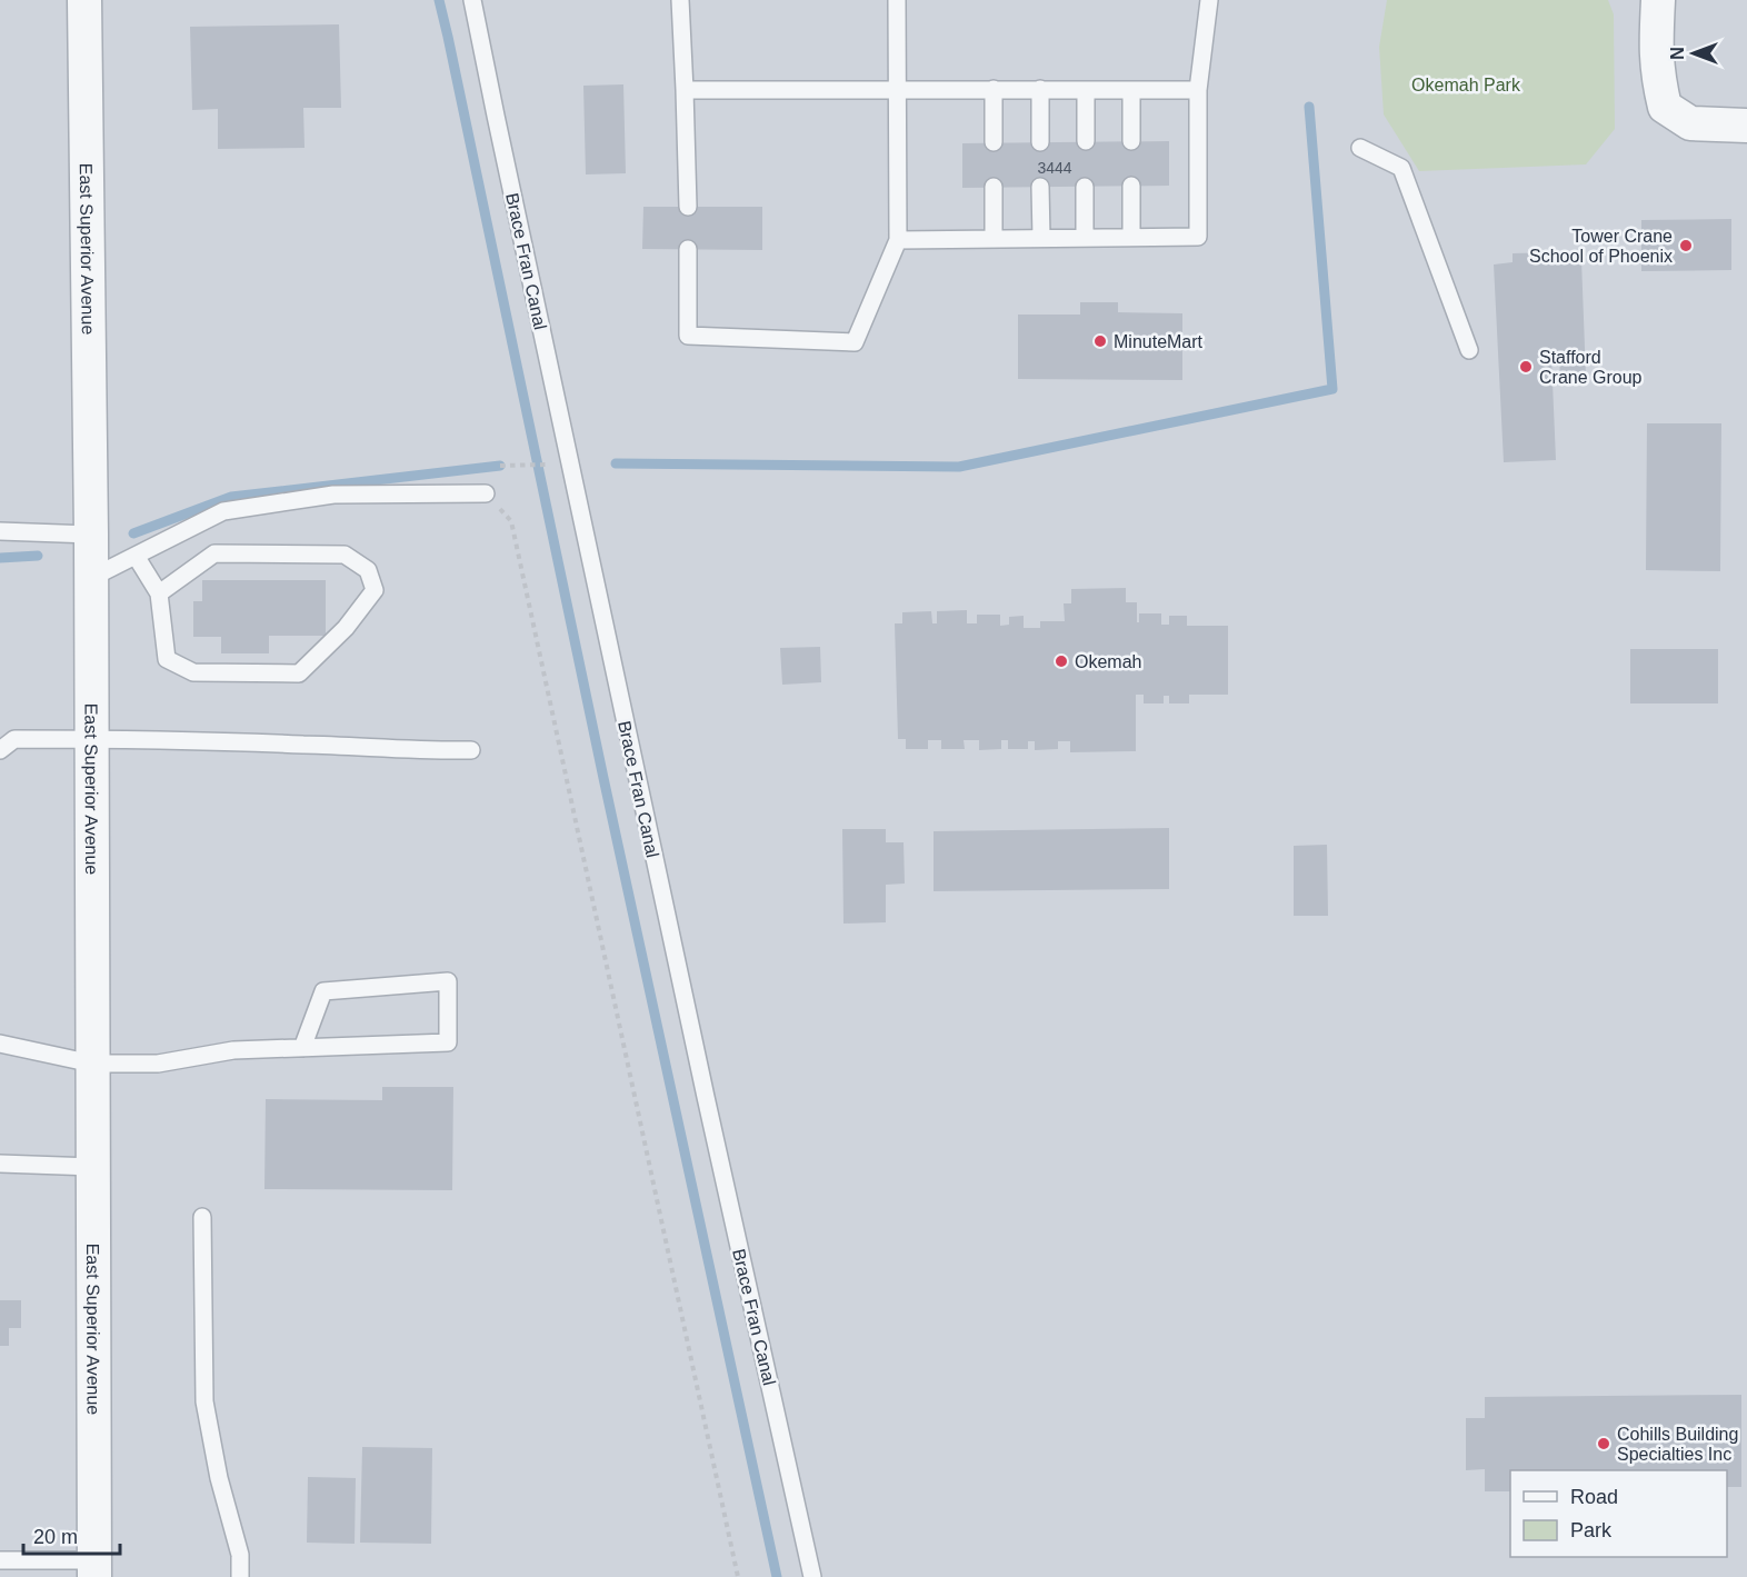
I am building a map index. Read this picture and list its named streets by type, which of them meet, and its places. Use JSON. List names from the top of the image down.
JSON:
{
  "streets": {
    "street": ["East Superior Avenue"],
    "lane": ["Brace Fran Canal"]
  },
  "parks": ["Okemah Park"],
  "places": [
    "Tower Crane School of Phoenix",
    "MinuteMart",
    "Stafford Crane Group",
    "Okemah",
    "Cohills Building Specialties Inc"
  ],
  "house_numbers": ["3444"],
  "legend": ["Road", "Park"],
  "scale_bar": "20 m",
  "north": "left"
}
